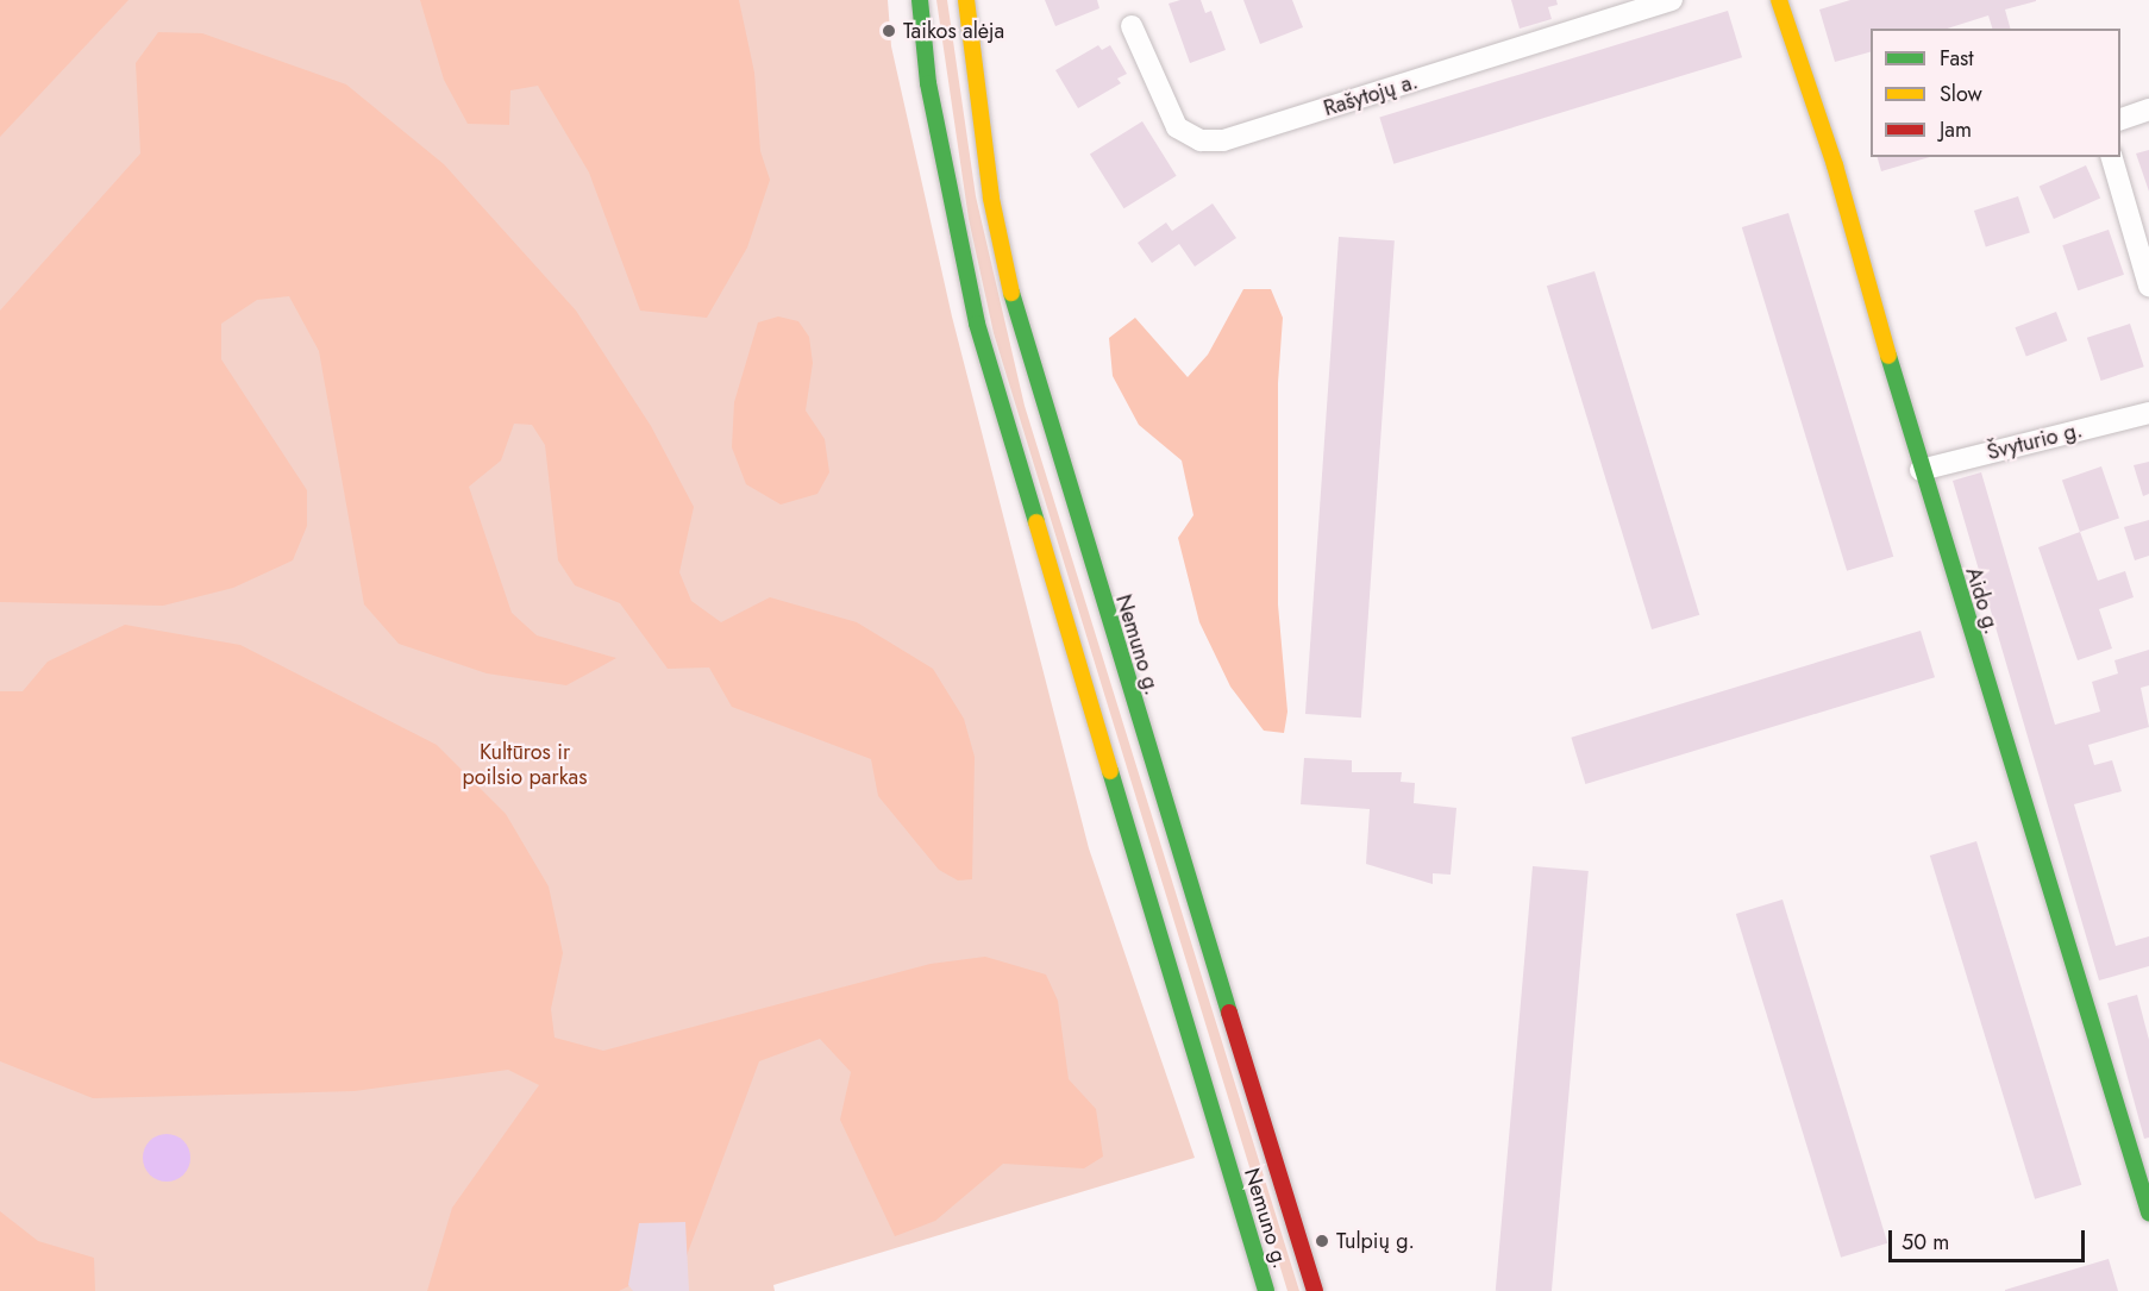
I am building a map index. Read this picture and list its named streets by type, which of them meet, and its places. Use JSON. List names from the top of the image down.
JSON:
{
  "streets": {
    "main road": ["Aido g.", "Nemuno g."],
    "street": ["Rašytojų a.", "Švyturio g."]
  },
  "crossings": [
    ["Švyturio g.", "Aido g."]
  ],
  "parks": ["Kultūros ir poilsio parkas"],
  "places": ["Taikos alėja", "Tulpių g."],
  "legend": ["Fast", "Slow", "Jam"],
  "scale_bar": "50 m"
}
